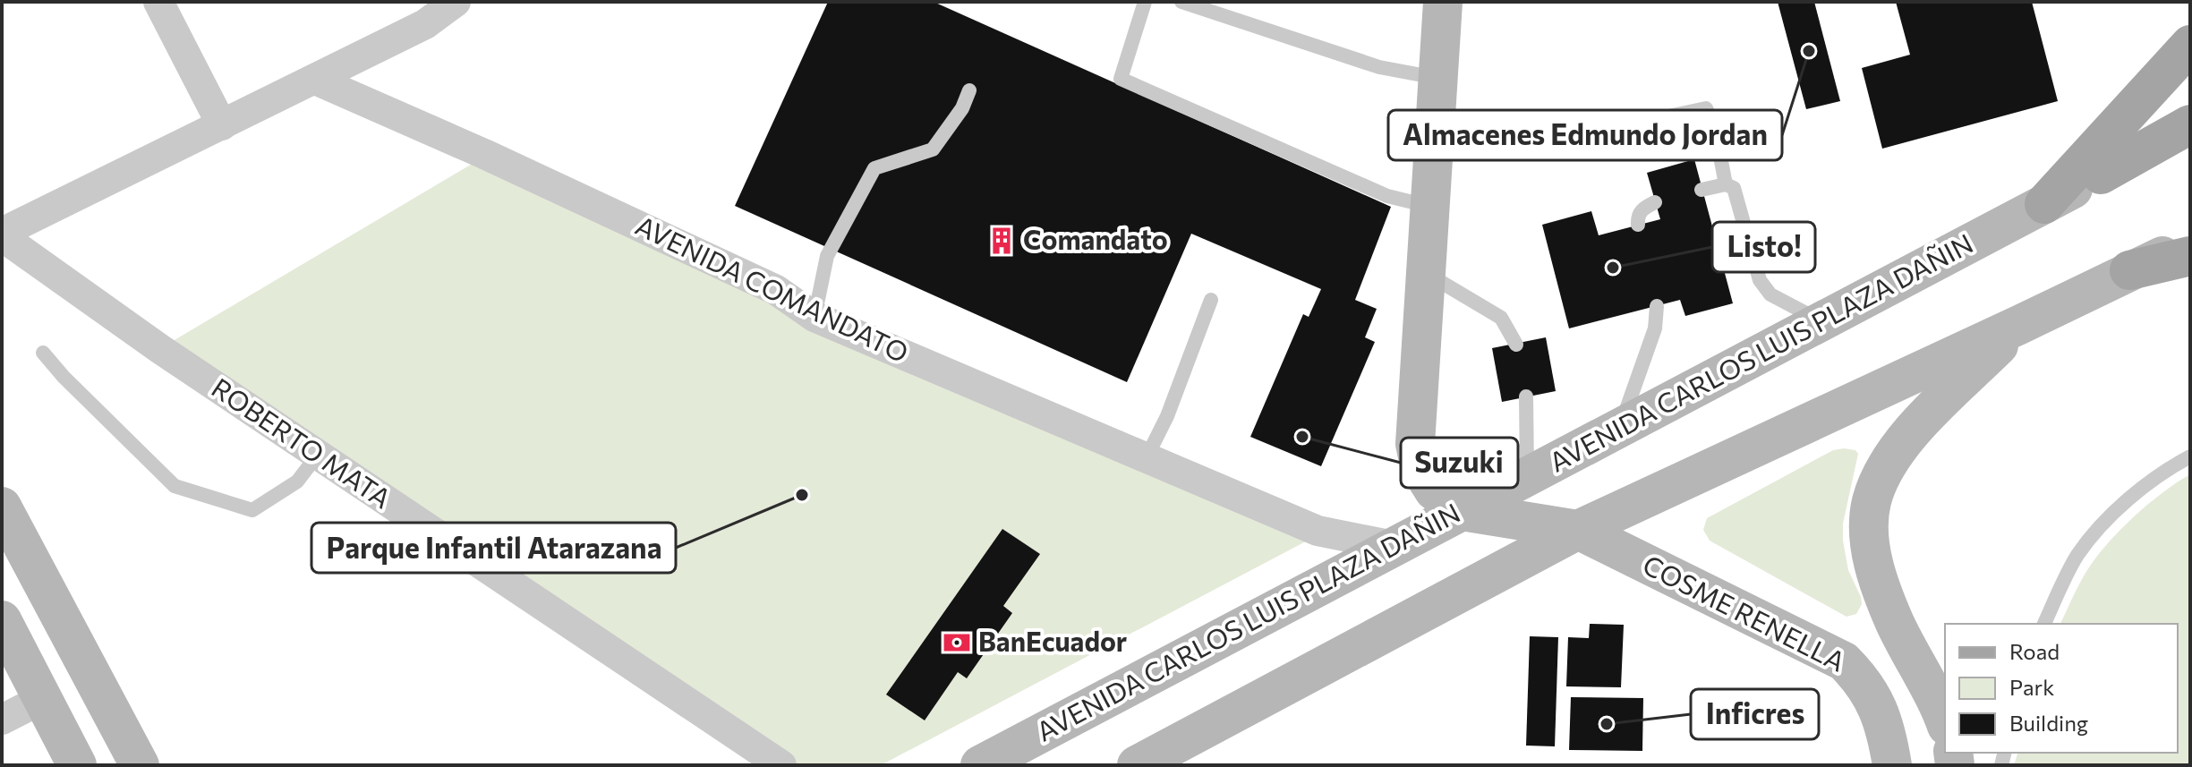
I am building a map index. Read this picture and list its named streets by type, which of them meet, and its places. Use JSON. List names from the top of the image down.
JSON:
{
  "streets": {
    "main road": ["AVENIDA CARLOS LUIS PLAZA DAÑIN", "COSME RENELLA"],
    "street": ["AVENIDA COMANDATO", "ROBERTO MATA"]
  },
  "crossings": [
    ["AVENIDA COMANDATO", "AVENIDA CARLOS LUIS PLAZA DAÑIN"],
    ["AVENIDA CARLOS LUIS PLAZA DAÑIN", "COSME RENELLA"]
  ],
  "places": {
    "other": [
      "Almacenes Edmundo Jordan",
      "Listo!",
      "Suzuki",
      "Parque Infantil Atarazana",
      "Inficres"
    ],
    "building": ["Comandato"],
    "bank": ["BanEcuador"]
  },
  "legend": ["Road", "Park", "Building"]
}
